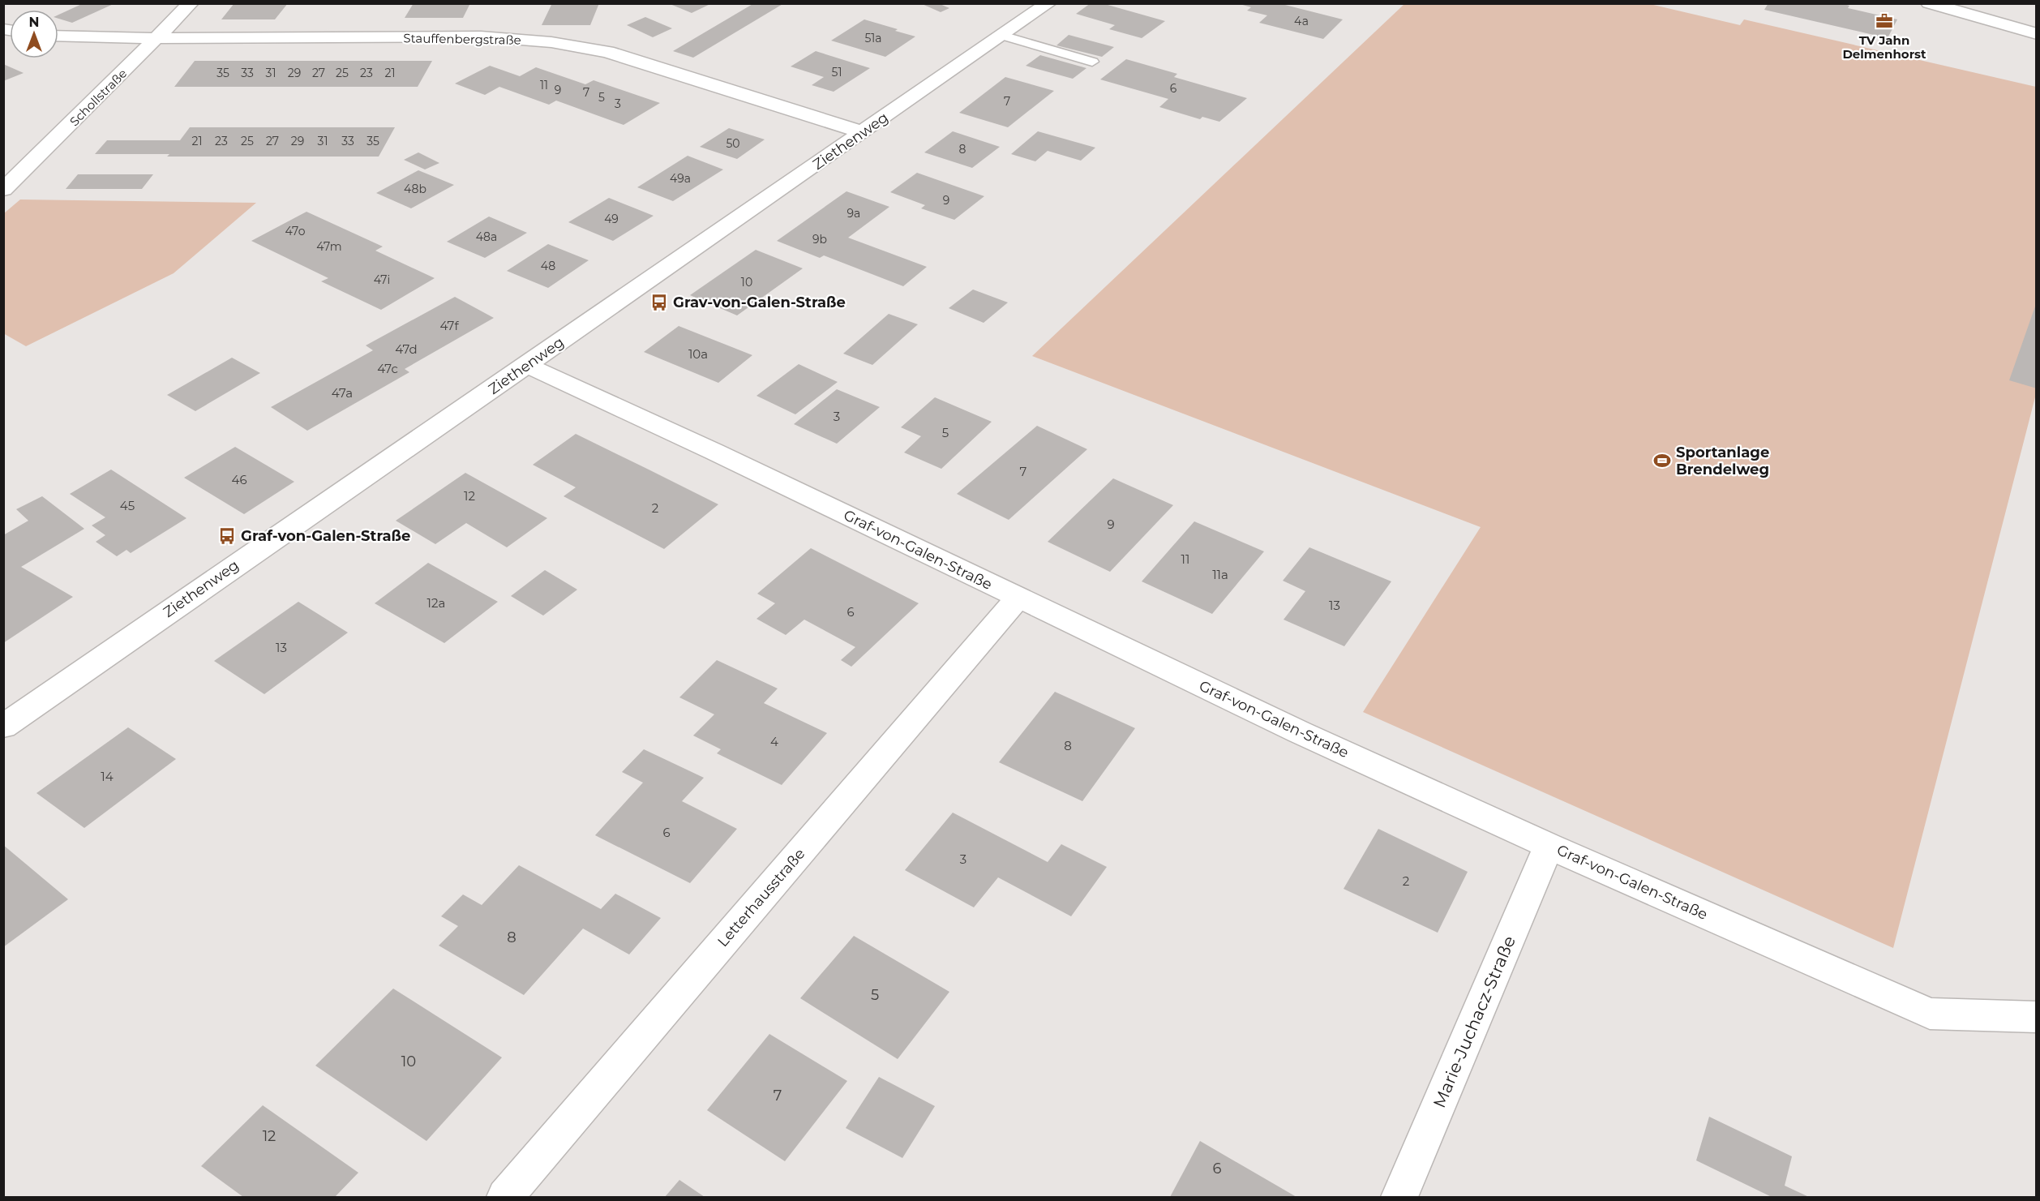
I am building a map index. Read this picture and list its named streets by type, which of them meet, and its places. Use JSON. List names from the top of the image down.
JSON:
{
  "streets": {
    "street": [
      "Stauffenbergstraße",
      "Schollstraße",
      "Ziethenweg",
      "Graf-von-Galen-Straße",
      "Letterhausstraße",
      "Marie-Juchacz-Straße"
    ]
  },
  "crossings": [
    ["Stauffenbergstraße", "Schollstraße"],
    ["Stauffenbergstraße", "Ziethenweg"],
    ["Ziethenweg", "Graf-von-Galen-Straße"],
    ["Graf-von-Galen-Straße", "Letterhausstraße"],
    ["Graf-von-Galen-Straße", "Marie-Juchacz-Straße"]
  ],
  "places": {
    "office": ["TV Jahn Delmenhorst"],
    "bus stop": ["Grav-von-Galen-Straße", "Graf-von-Galen-Straße"],
    "sports": ["Sportanlage Brendelweg"]
  },
  "house_numbers": [
    "4a",
    "51a",
    "51",
    "35",
    "33",
    "31",
    "29",
    "27",
    "25",
    "23",
    "21",
    "11",
    "6",
    "9",
    "7",
    "5",
    "7",
    "3",
    "21",
    "23",
    "25",
    "27",
    "29",
    "31",
    "33",
    "35",
    "50",
    "8",
    "49a",
    "48b",
    "9",
    "9a",
    "49",
    "47o",
    "48a",
    "9b",
    "47m",
    "48",
    "47i",
    "10",
    "47f",
    "47d",
    "10a",
    "47c",
    "47a",
    "3",
    "5",
    "7",
    "46",
    "12",
    "45",
    "2",
    "9",
    "11",
    "11a",
    "12a",
    "13",
    "6",
    "13",
    "4",
    "8",
    "14",
    "6",
    "3",
    "2",
    "8",
    "5",
    "10",
    "7",
    "12",
    "6"
  ],
  "north": "top"
}
